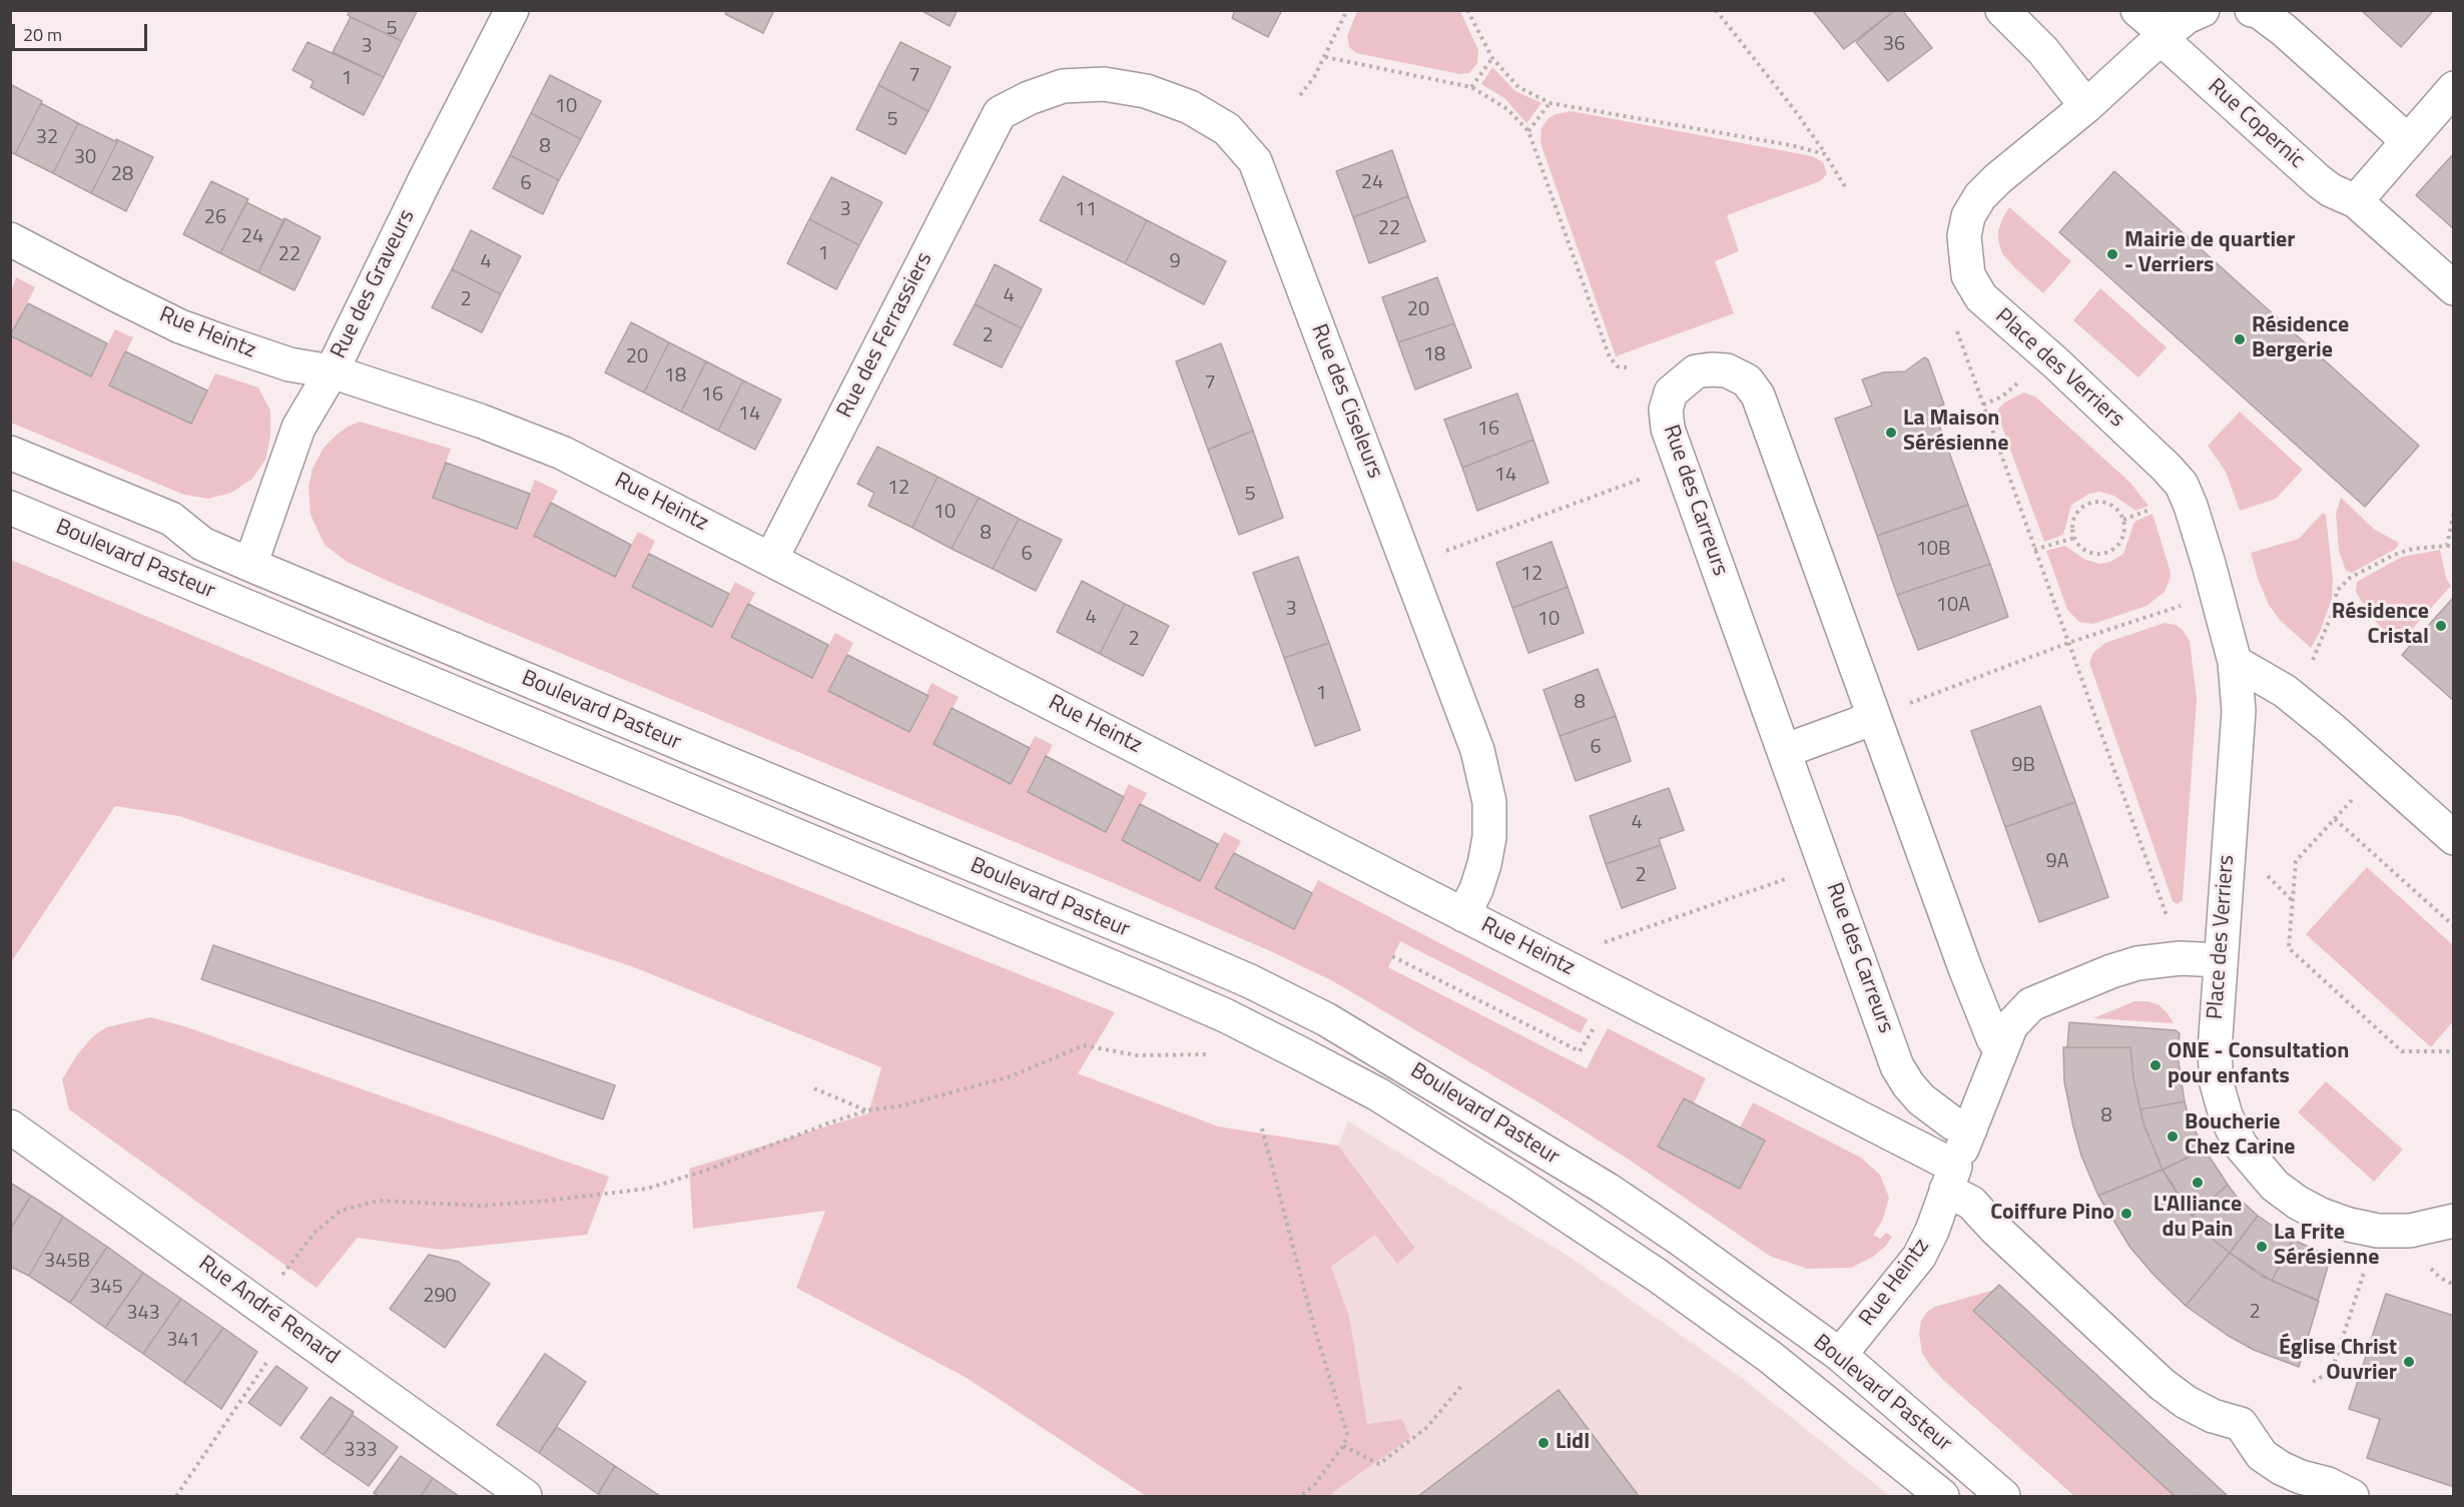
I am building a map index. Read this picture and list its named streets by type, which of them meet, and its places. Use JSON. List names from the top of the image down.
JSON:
{
  "streets": {
    "street": [
      "Rue Copernic",
      "Rue des Graveurs",
      "Rue Heintz",
      "Rue des Ferrassiers",
      "Place des Verriers",
      "Rue des Ciseleurs",
      "Rue des Carreurs",
      "Boulevard Pasteur",
      "Rue André Renard"
    ]
  },
  "crossings": [
    ["Rue des Graveurs", "Rue Heintz"],
    ["Rue des Graveurs", "Boulevard Pasteur"],
    ["Rue Heintz", "Rue des Ferrassiers"],
    ["Rue Heintz", "Rue des Ciseleurs"],
    ["Rue Heintz", "Boulevard Pasteur"],
    ["Rue des Ferrassiers", "Rue des Ciseleurs"]
  ],
  "places": [
    "Mairie de quartier - Verriers",
    "Résidence Bergerie",
    "La Maison Sérésienne",
    "Résidence Cristal",
    "ONE - Consultation pour enfants",
    "Boucherie Chez Carine",
    "L'Alliance du Pain",
    "Coiffure Pino",
    "La Frite Sérésienne",
    "Église Christ Ouvrier",
    "Lidl"
  ],
  "house_numbers": [
    "5",
    "36",
    "3",
    "7",
    "1",
    "10",
    "5",
    "32",
    "8",
    "30",
    "28",
    "24",
    "6",
    "3",
    "11",
    "26",
    "22",
    "24",
    "1",
    "22",
    "4",
    "9",
    "4",
    "2",
    "20",
    "2",
    "18",
    "20",
    "18",
    "7",
    "16",
    "14",
    "16",
    "14",
    "12",
    "5",
    "10",
    "8",
    "10B",
    "6",
    "12",
    "10A",
    "3",
    "4",
    "10",
    "2",
    "1",
    "8",
    "6",
    "9B",
    "4",
    "9A",
    "2",
    "8",
    "345B",
    "345",
    "290",
    "2",
    "343",
    "341",
    "333"
  ],
  "scale_bar": "20 m"
}
